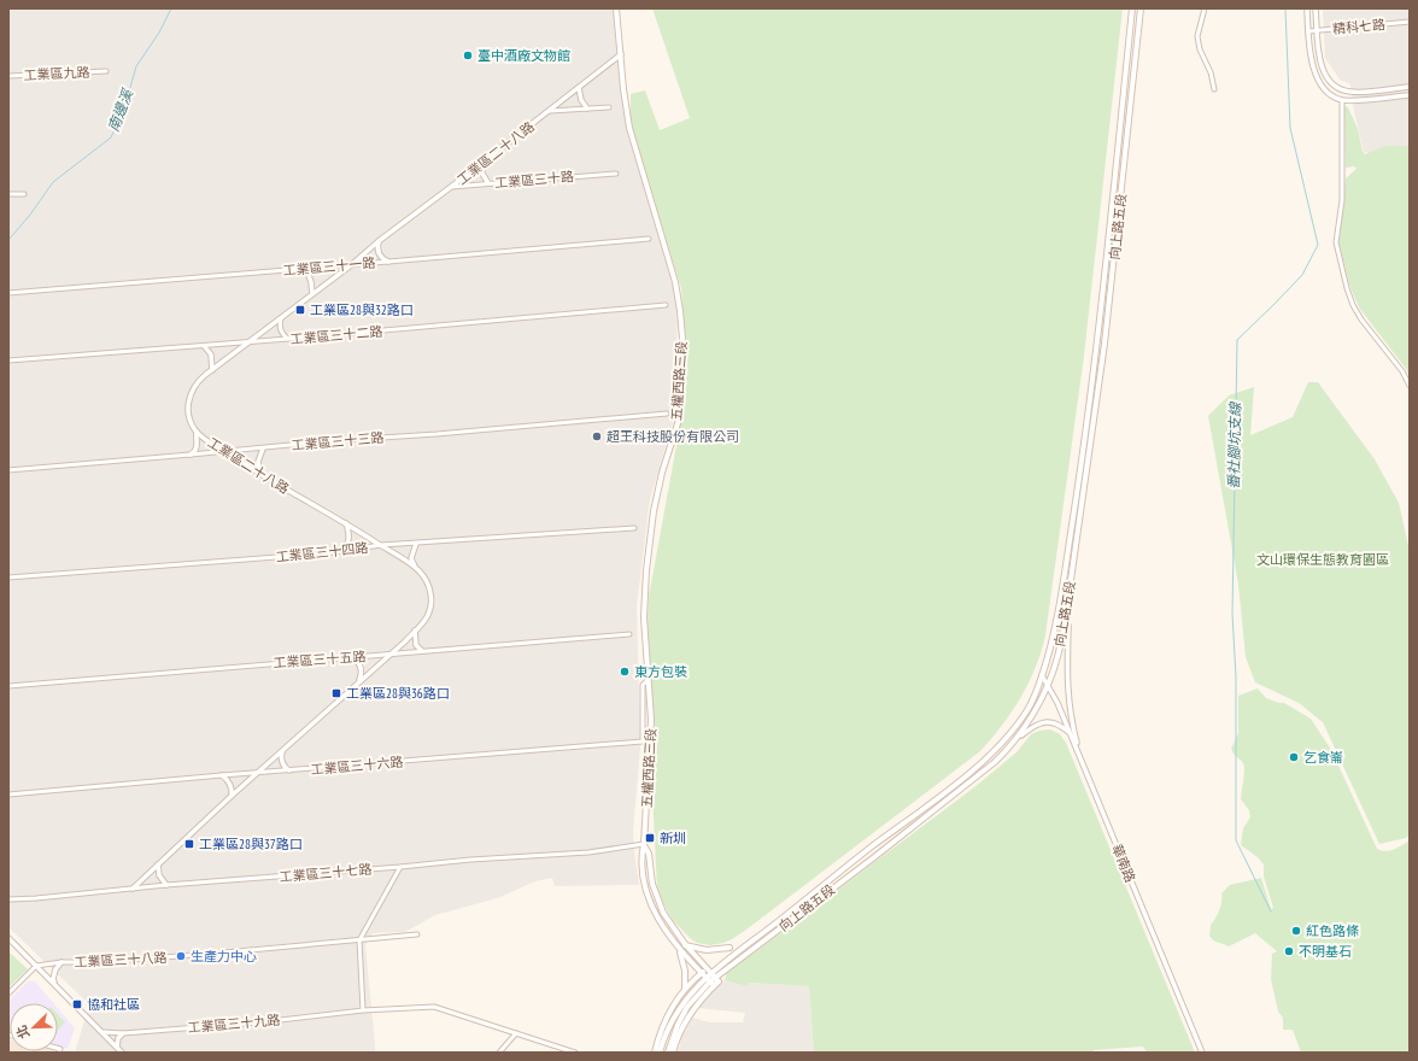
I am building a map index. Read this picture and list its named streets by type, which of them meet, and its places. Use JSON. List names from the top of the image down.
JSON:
{
  "streets": {
    "main road": ["向上路五段", "五權西路三段"],
    "street": [
      "精科七路",
      "工業區九路",
      "工業區二十八路",
      "工業區三十路",
      "工業區三十一路",
      "工業區三十二路",
      "工業區三十三路",
      "工業區三十四路",
      "工業區三十五路",
      "工業區三十六路",
      "華南路",
      "工業區三十七路",
      "工業區三十八路",
      "工業區三十九路"
    ]
  },
  "crossings": [
    ["工業區二十八路", "工業區三十路"],
    ["工業區二十八路", "工業區三十一路"],
    ["工業區二十八路", "工業區三十二路"],
    ["工業區二十八路", "五權西路三段"],
    ["工業區二十八路", "工業區三十三路"],
    ["工業區二十八路", "工業區三十四路"],
    ["工業區二十八路", "工業區三十五路"],
    ["工業區二十八路", "工業區三十六路"],
    ["工業區二十八路", "工業區三十七路"],
    ["向上路五段", "五權西路三段"],
    ["向上路五段", "華南路"],
    ["五權西路三段", "工業區三十六路"],
    ["五權西路三段", "工業區三十七路"]
  ],
  "water": ["南邊溪", "番社腳坑支線"],
  "parks": ["文山環保生態教育園區"],
  "places": {
    "other": [
      "臺中酒廠文物館",
      "超王科技股份有限公司",
      "東方包裝",
      "乞食崙",
      "紅色路條",
      "不明基石",
      "生產力中心"
    ],
    "transit": [
      "工業區28與32路口",
      "工業區28與36路口",
      "新圳",
      "工業區28與37路口",
      "協和社區"
    ]
  },
  "north": "bottom left"
}
